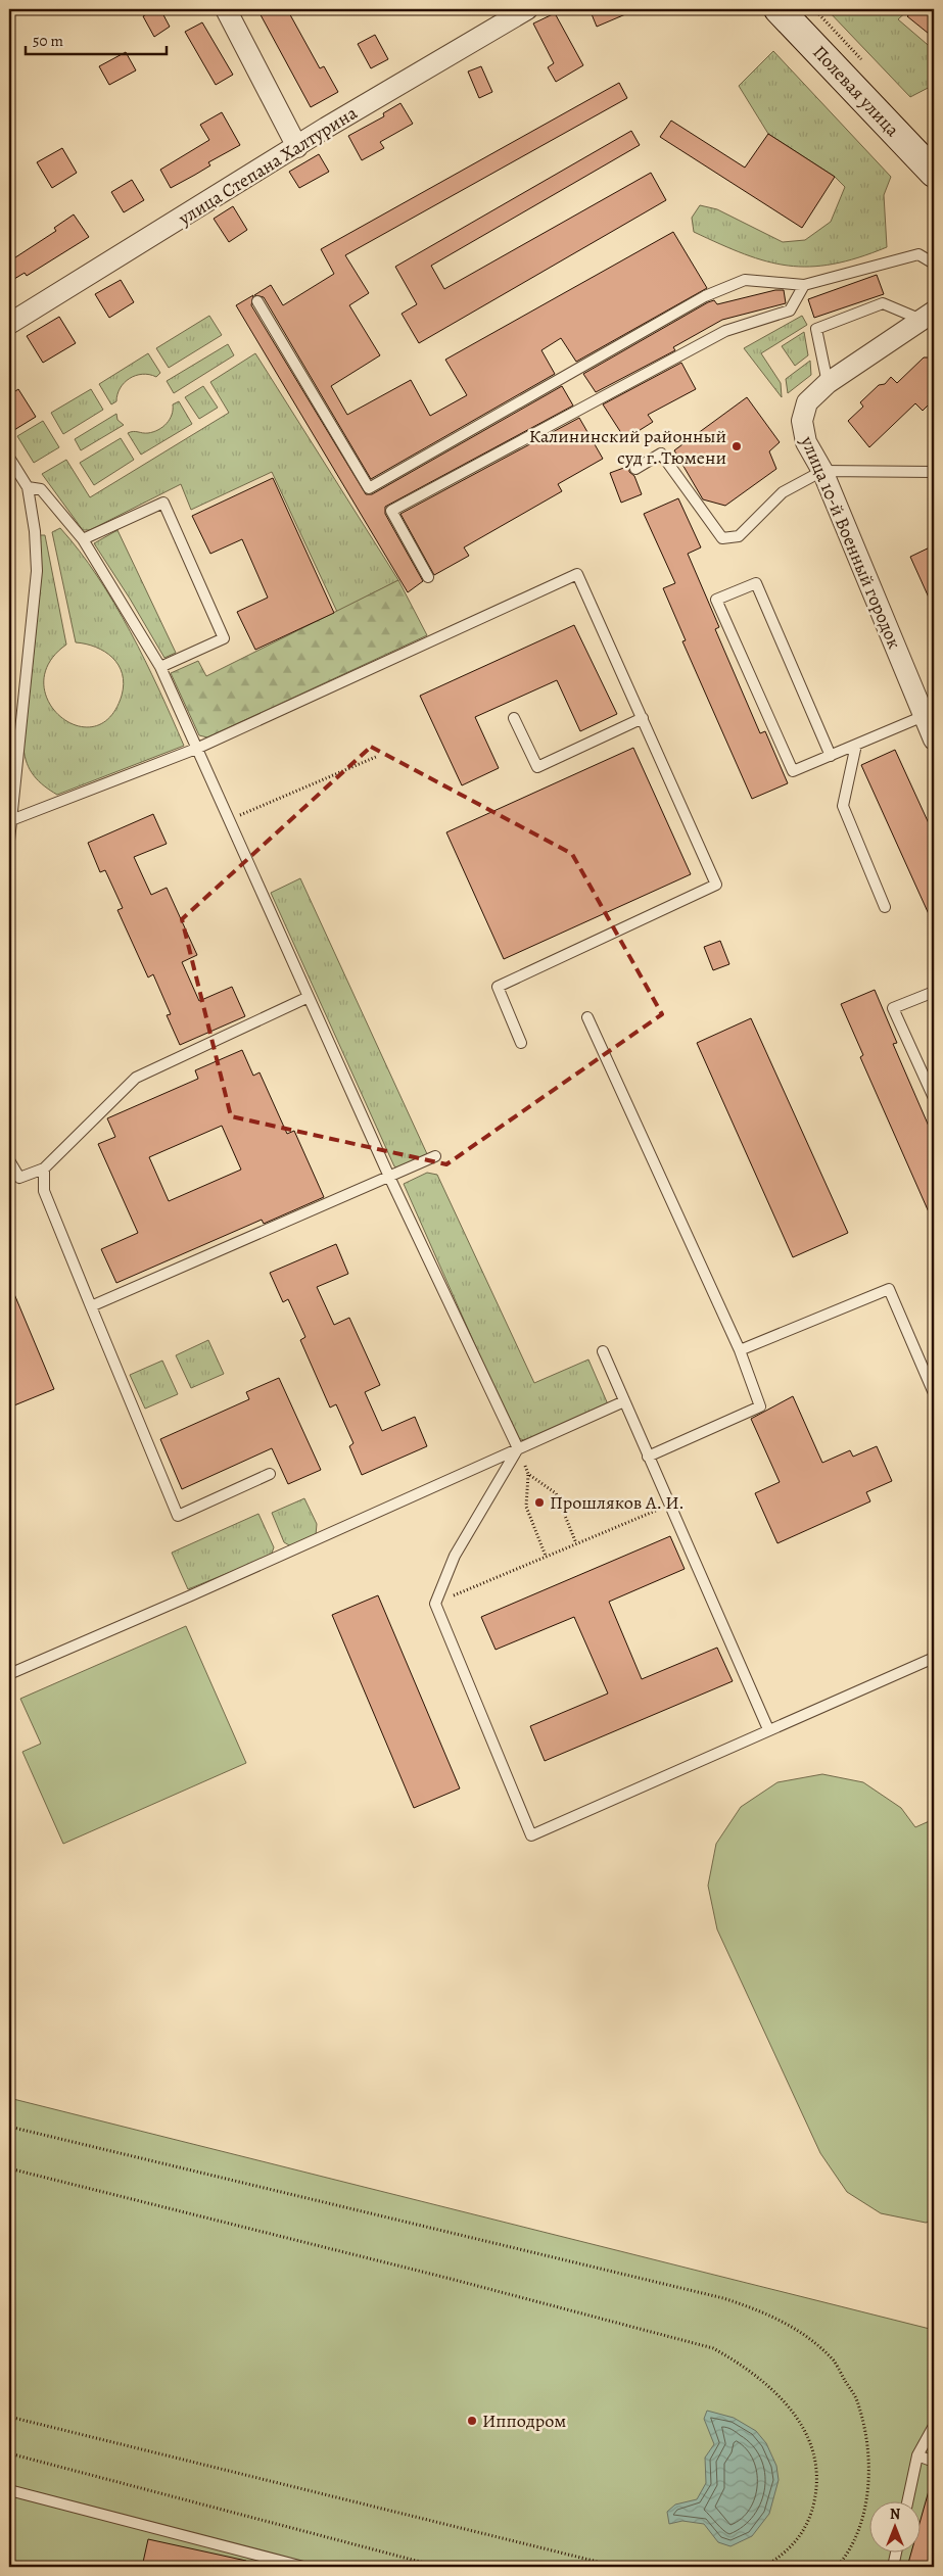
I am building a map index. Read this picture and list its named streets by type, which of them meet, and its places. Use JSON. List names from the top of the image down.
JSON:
{
  "streets": {
    "street": ["Полевая улица", "улица Степана Халтурина", "улица 10-й Военный городок"]
  },
  "places": ["Калининский районный суд г. Тюмени", "Прошляков А. И.", "Ипподром"],
  "scale_bar": "50 m",
  "north": "top"
}
